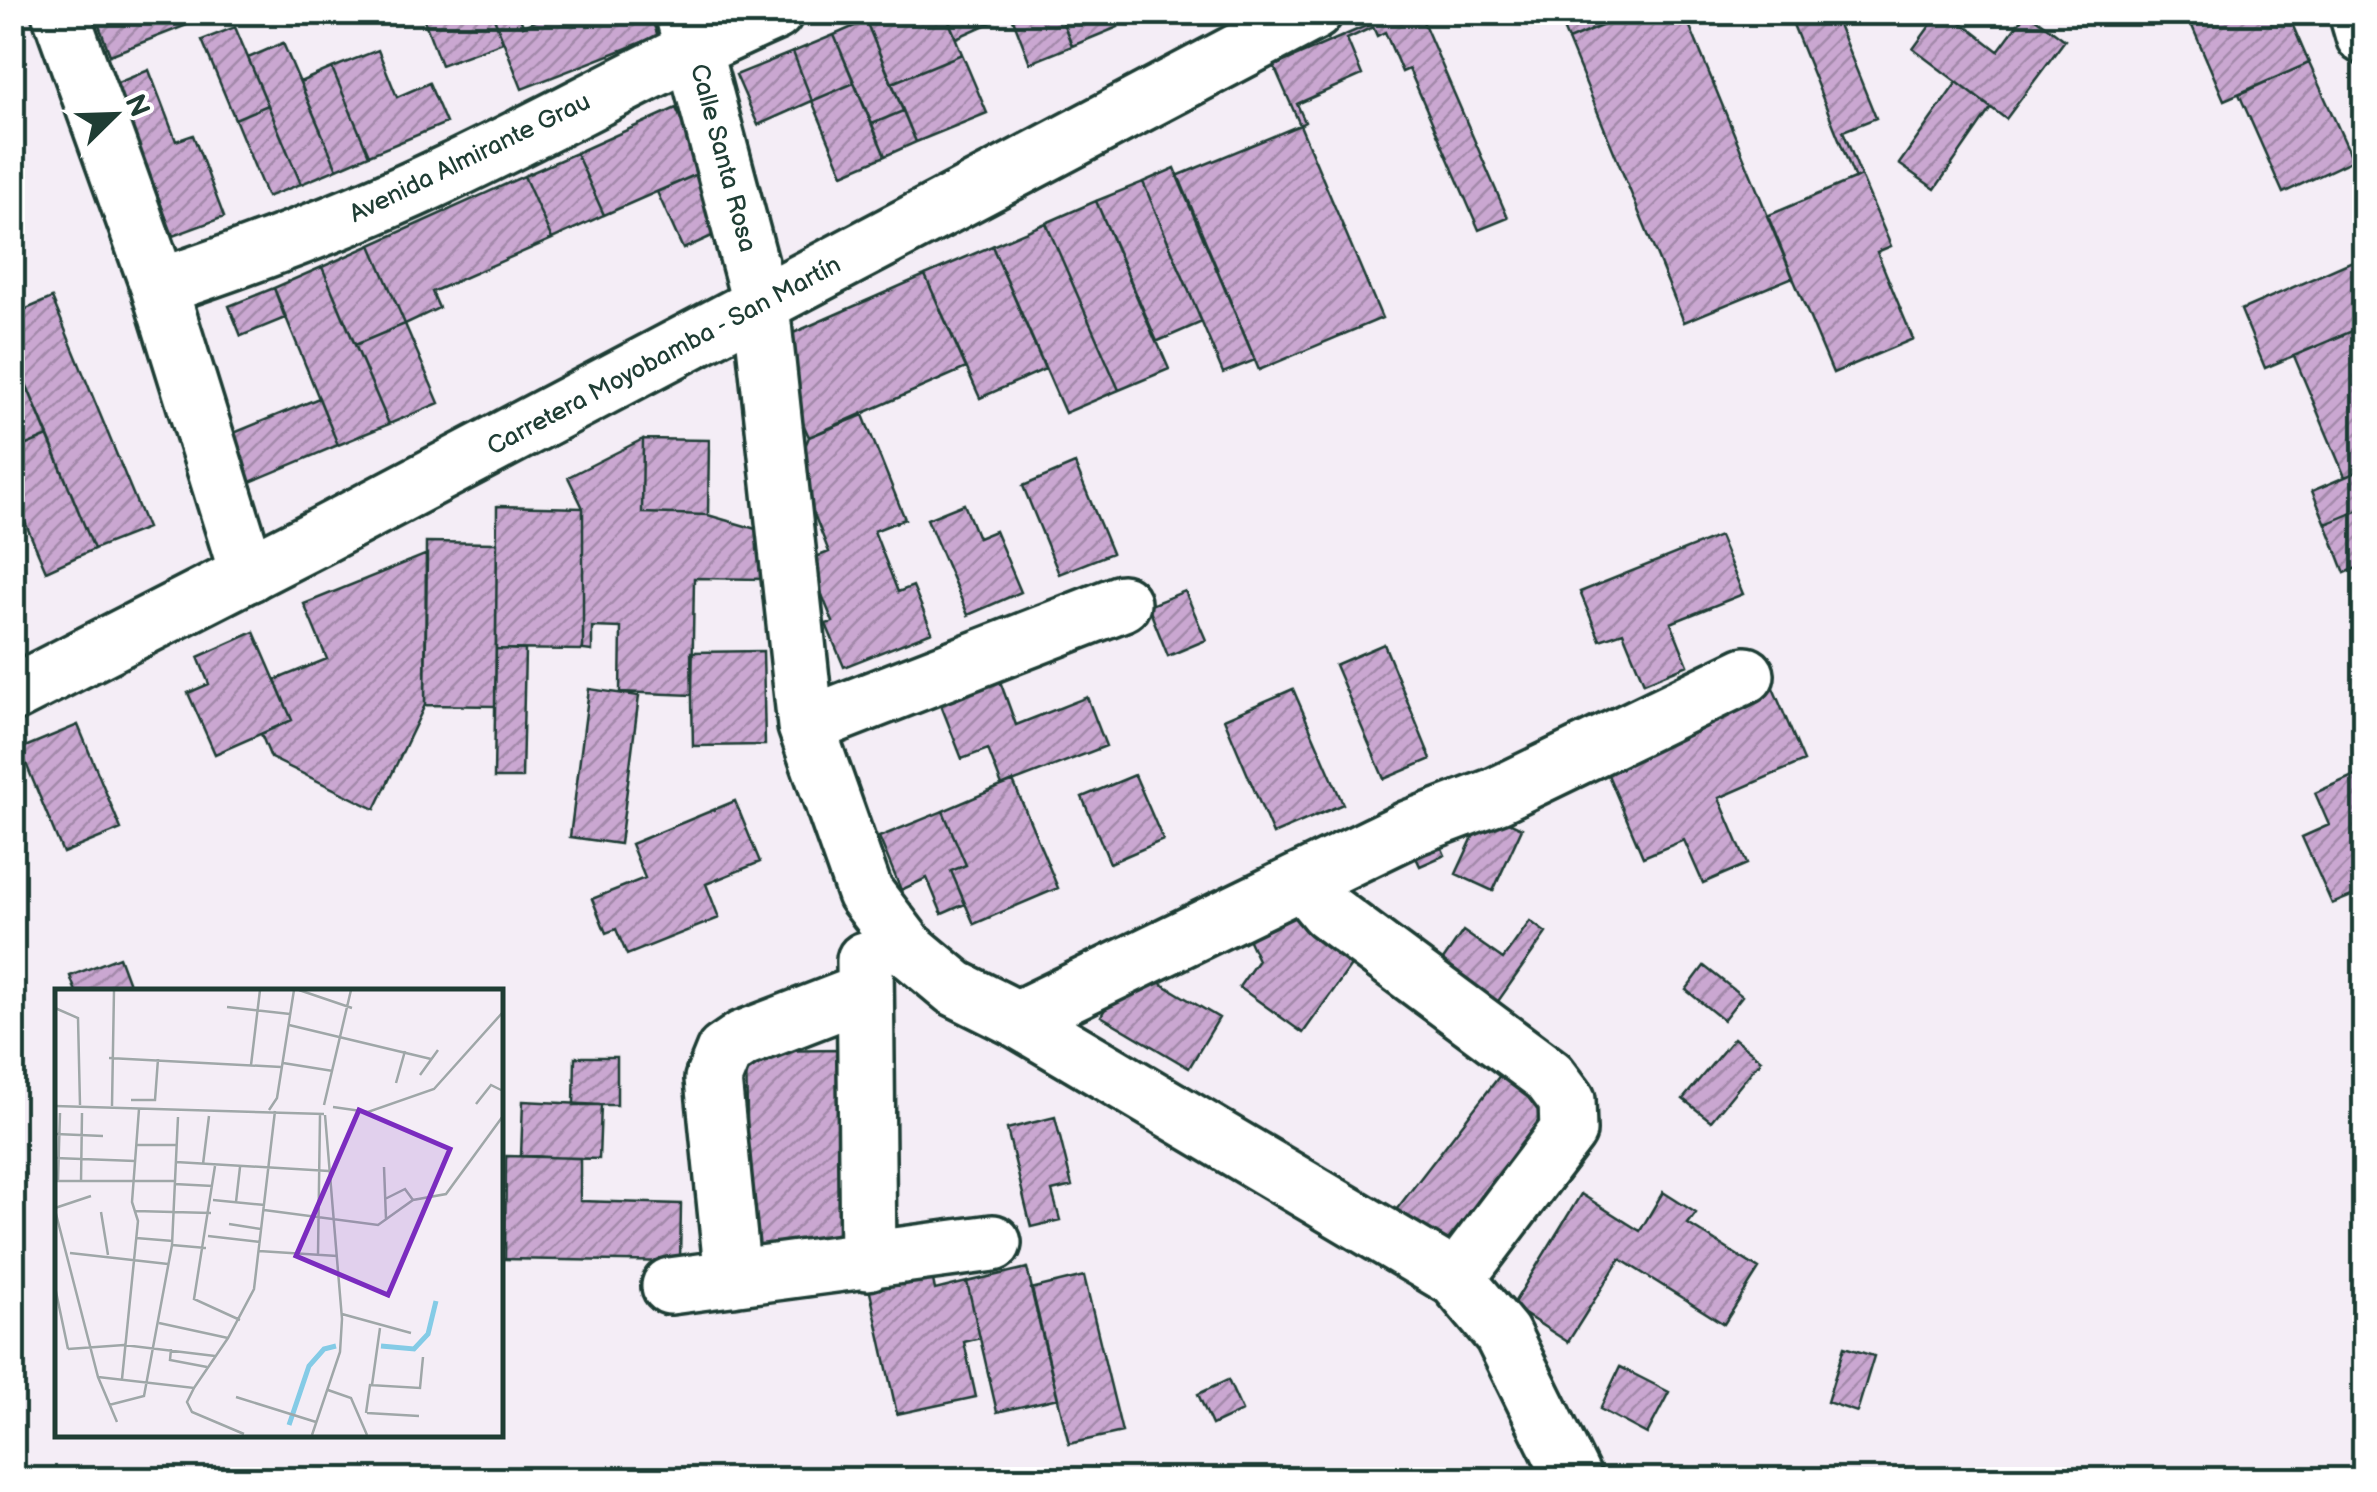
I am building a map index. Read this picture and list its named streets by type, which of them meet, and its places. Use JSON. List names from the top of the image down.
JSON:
{
  "streets": {
    "main road": ["Avenida Almirante Grau", "Calle Santa Rosa", "Carretera Moyobamba - San Martín"]
  },
  "crossings": [
    ["Avenida Almirante Grau", "Calle Santa Rosa"],
    ["Calle Santa Rosa", "Carretera Moyobamba - San Martín"]
  ],
  "north": "top right"
}
